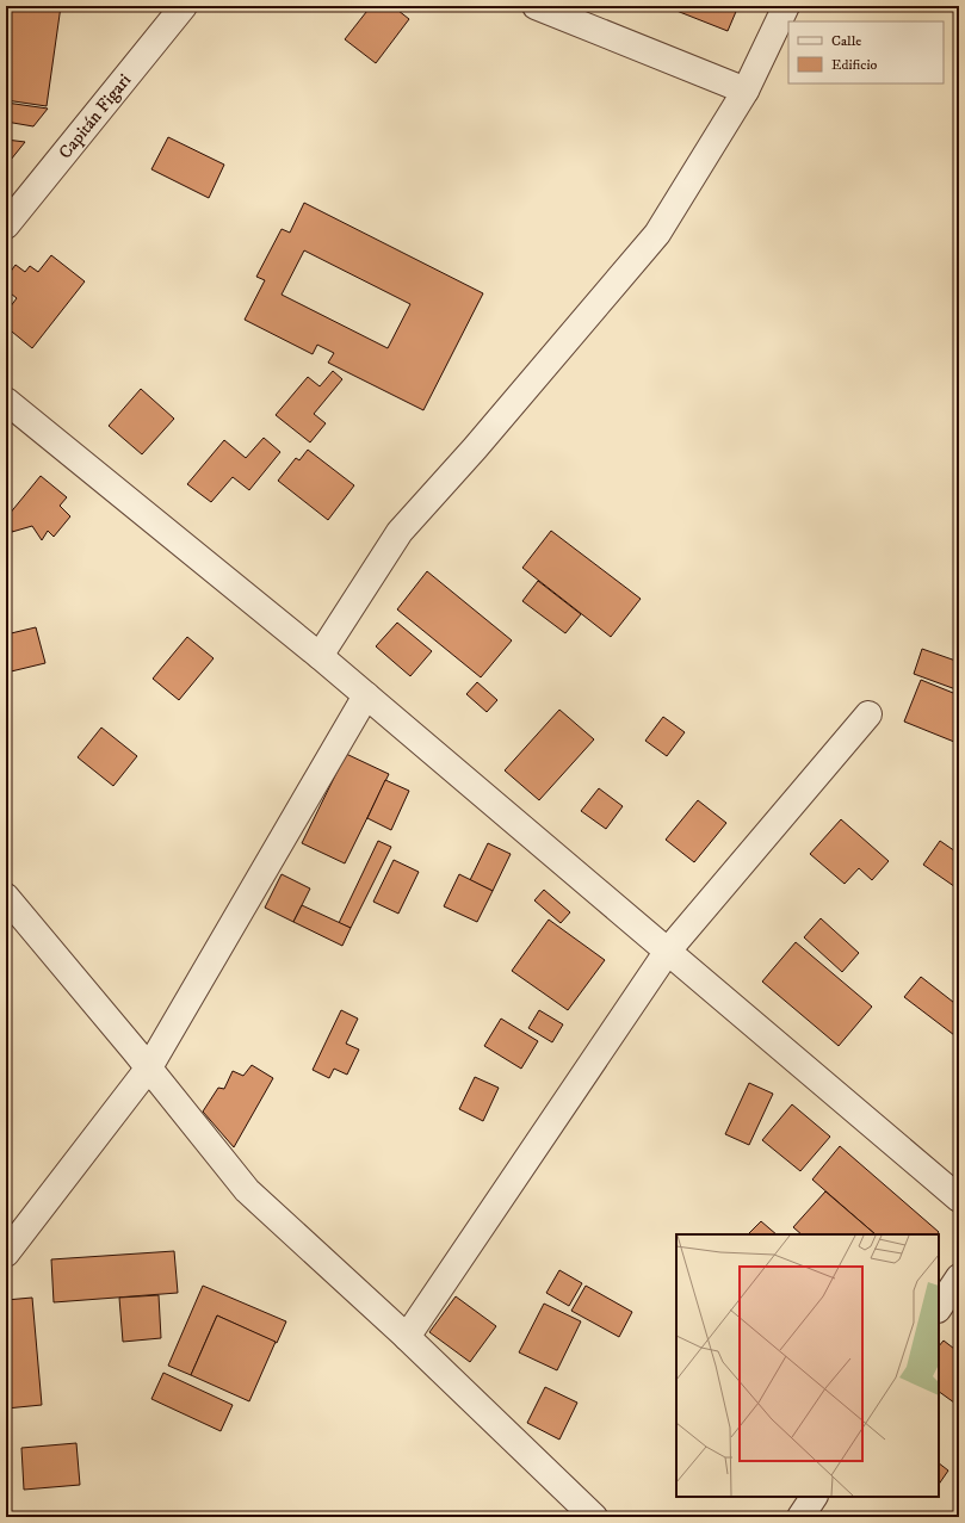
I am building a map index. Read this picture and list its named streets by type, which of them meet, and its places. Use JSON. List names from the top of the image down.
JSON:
{
  "streets": {
    "street": ["Capitán Figari"]
  },
  "legend": ["Calle", "Edificio"]
}
